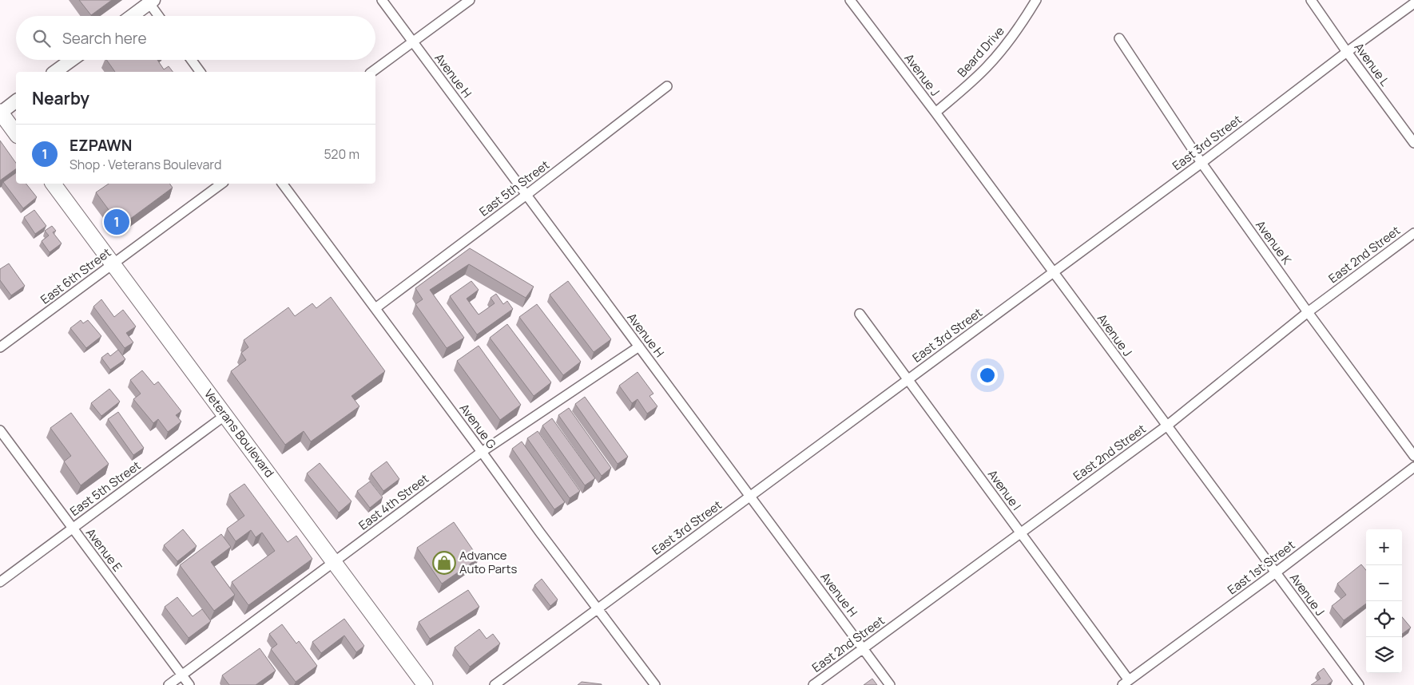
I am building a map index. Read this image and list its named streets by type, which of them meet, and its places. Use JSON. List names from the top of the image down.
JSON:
{
  "streets": {
    "main road": ["Veterans Boulevard"],
    "street": [
      "Beard Drive",
      "Avenue L",
      "Avenue J",
      "Avenue H",
      "East 3rd Street",
      "East 5th Street",
      "Avenue K",
      "East 2nd Street",
      "East 6th Street",
      "Avenue G",
      "Avenue I",
      "East 4th Street",
      "Avenue E",
      "East 1st Street"
    ]
  },
  "crossings": [
    ["Beard Drive", "Avenue J"],
    ["Avenue L", "East 3rd Street"],
    ["Avenue J", "East 3rd Street"],
    ["Avenue J", "East 2nd Street"],
    ["Avenue J", "East 1st Street"],
    ["Avenue H", "East 3rd Street"],
    ["Avenue H", "East 5th Street"],
    ["Avenue H", "East 2nd Street"],
    ["Avenue H", "East 4th Street"],
    ["East 3rd Street", "Avenue K"],
    ["East 3rd Street", "Avenue G"],
    ["East 3rd Street", "Avenue I"],
    ["East 5th Street", "Avenue G"],
    ["East 5th Street", "Veterans Boulevard"],
    ["East 5th Street", "Avenue E"],
    ["Avenue K", "East 2nd Street"],
    ["East 2nd Street", "Avenue I"],
    ["East 6th Street", "Veterans Boulevard"],
    ["Avenue G", "East 4th Street"],
    ["Veterans Boulevard", "East 4th Street"],
    ["Avenue I", "East 1st Street"],
    ["East 4th Street", "Avenue E"]
  ],
  "places": {
    "shop": ["Advance Auto Parts"]
  },
  "page": {
    "search": "Search here",
    "heading": "Nearby",
    "list": [
      {
        "mark": "1",
        "name": "EZPAWN",
        "note": "Shop · Veterans Boulevard",
        "value": "520 m"
      }
    ],
    "pins": "1",
    "map_buttons": ["+", "−"]
  }
}
